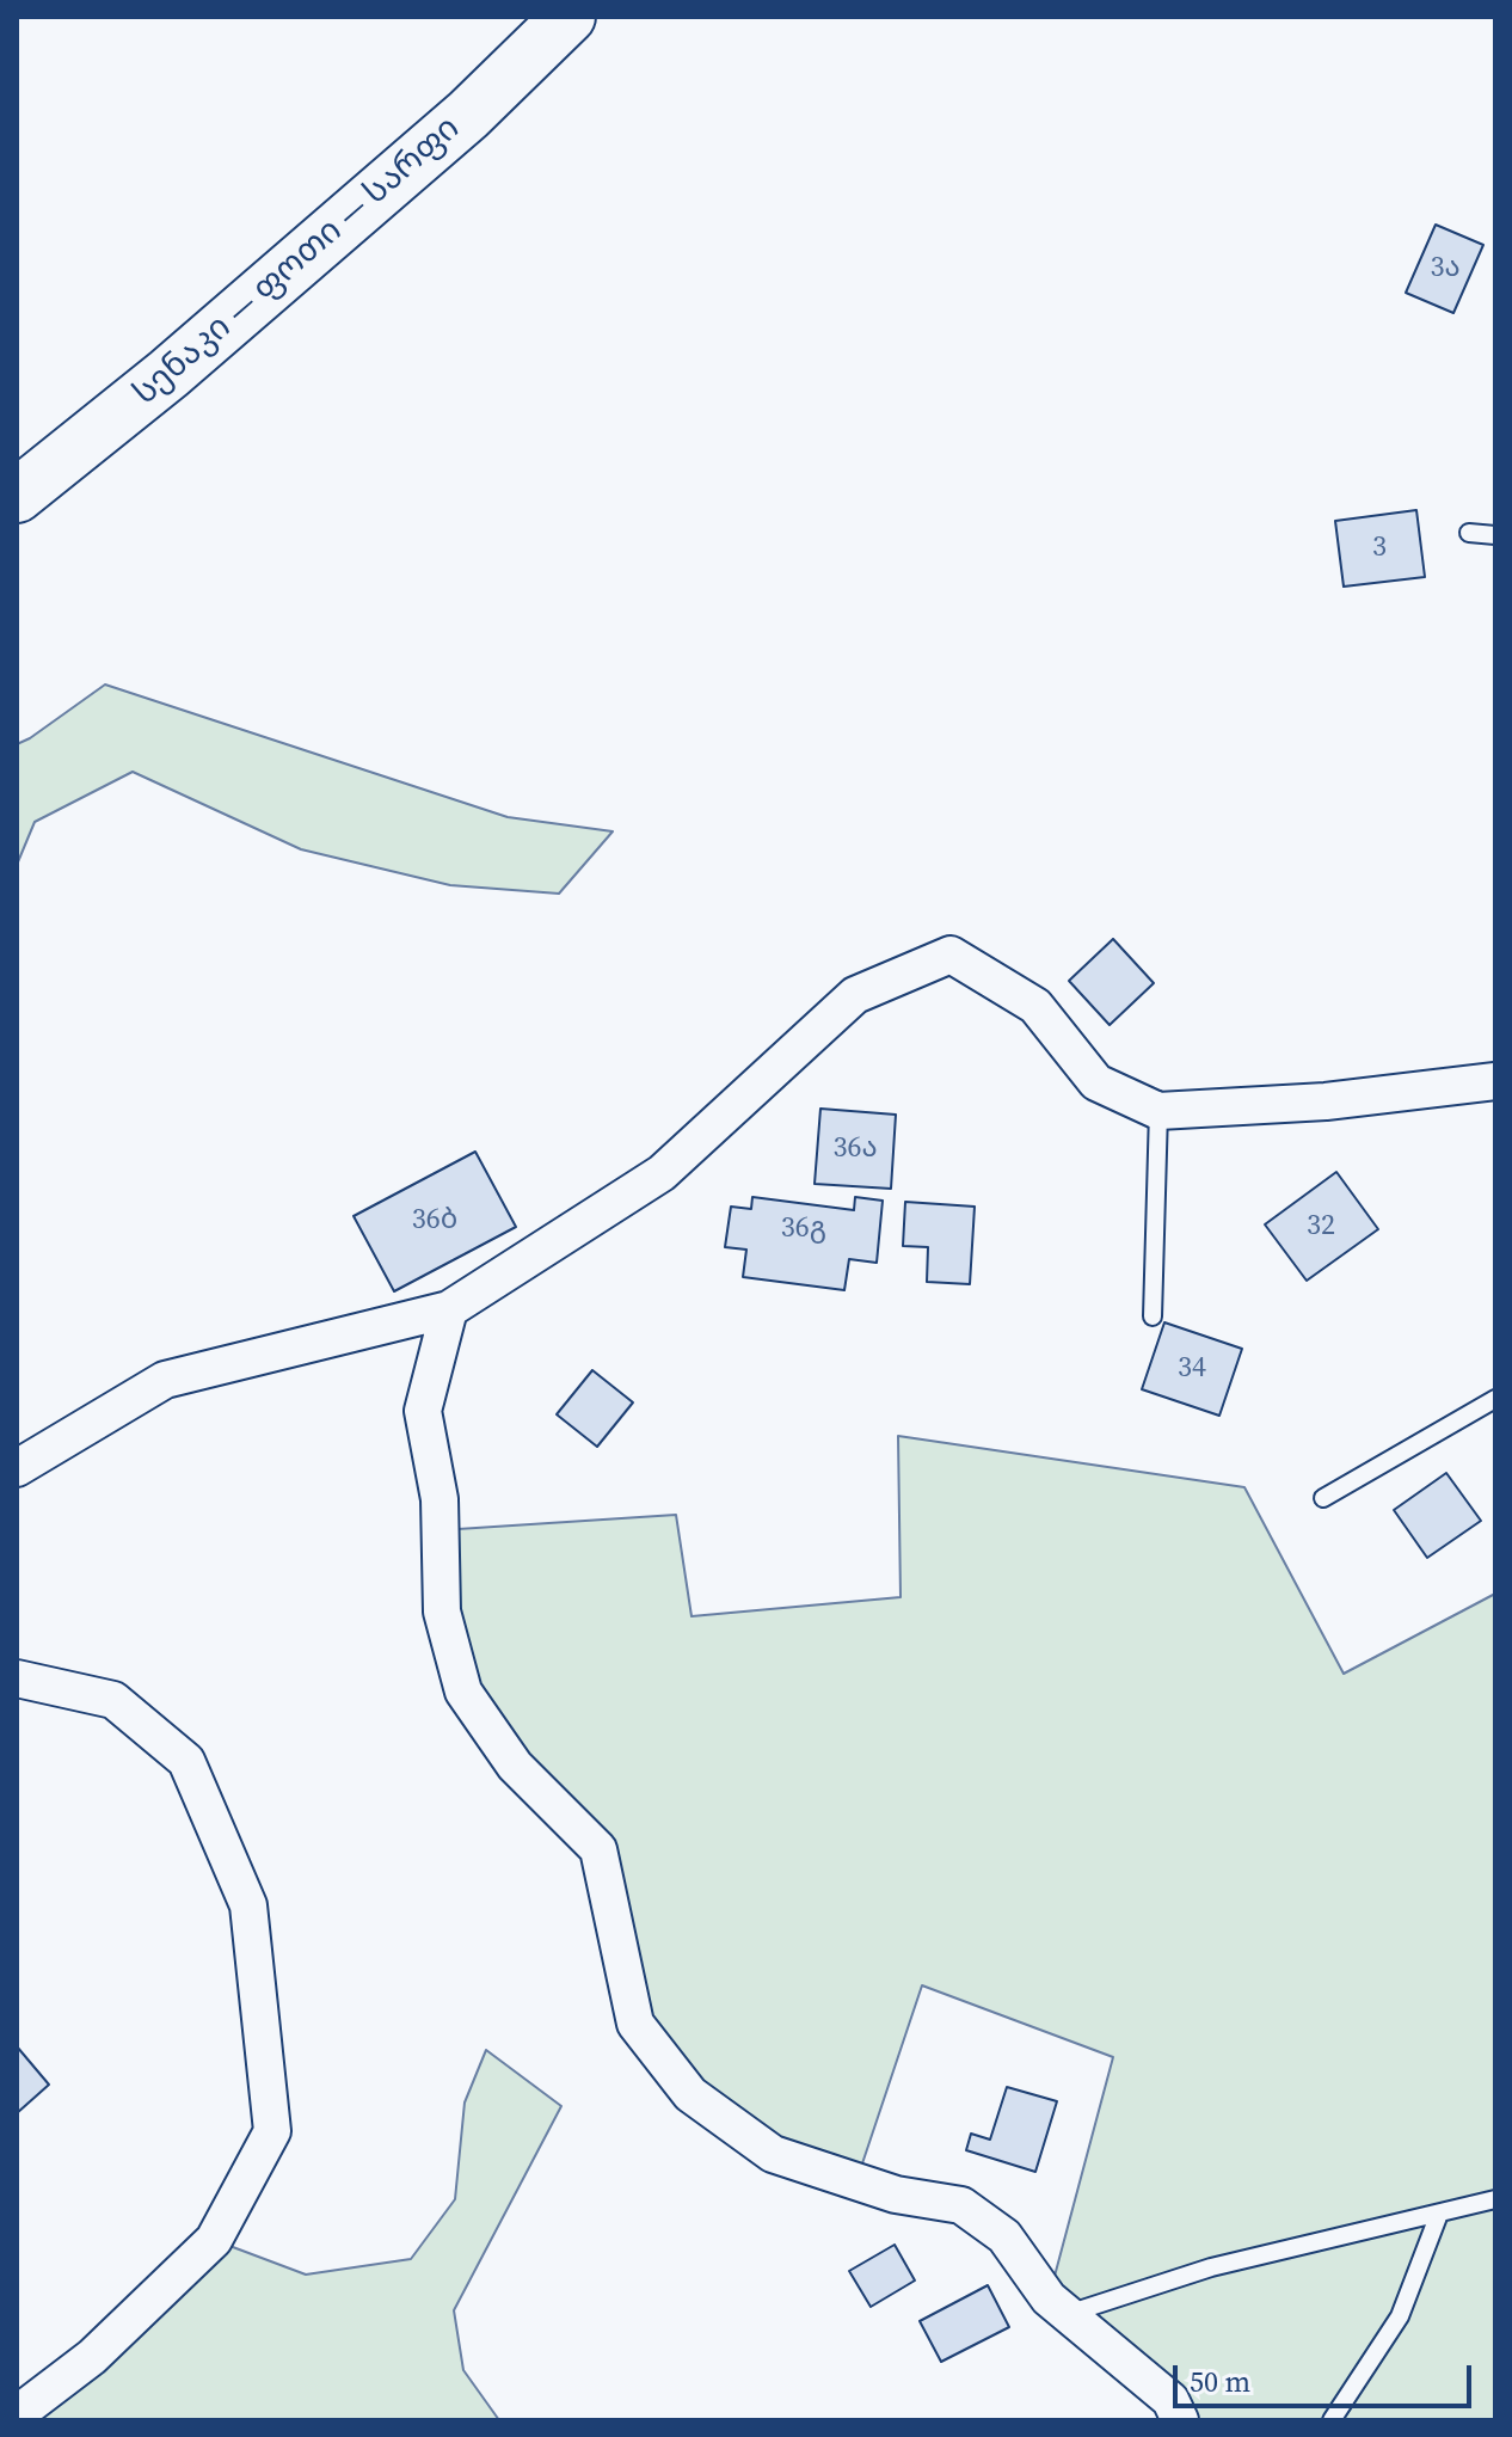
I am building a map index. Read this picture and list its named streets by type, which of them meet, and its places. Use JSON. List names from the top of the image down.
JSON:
{
  "streets": {
    "highway": ["სენაკი — ფოთი — სარფი"]
  },
  "house_numbers": [
    "3ა",
    "3",
    "36ა",
    "36ბ",
    "32",
    "36გ",
    "34"
  ],
  "scale_bar": "50 m"
}
